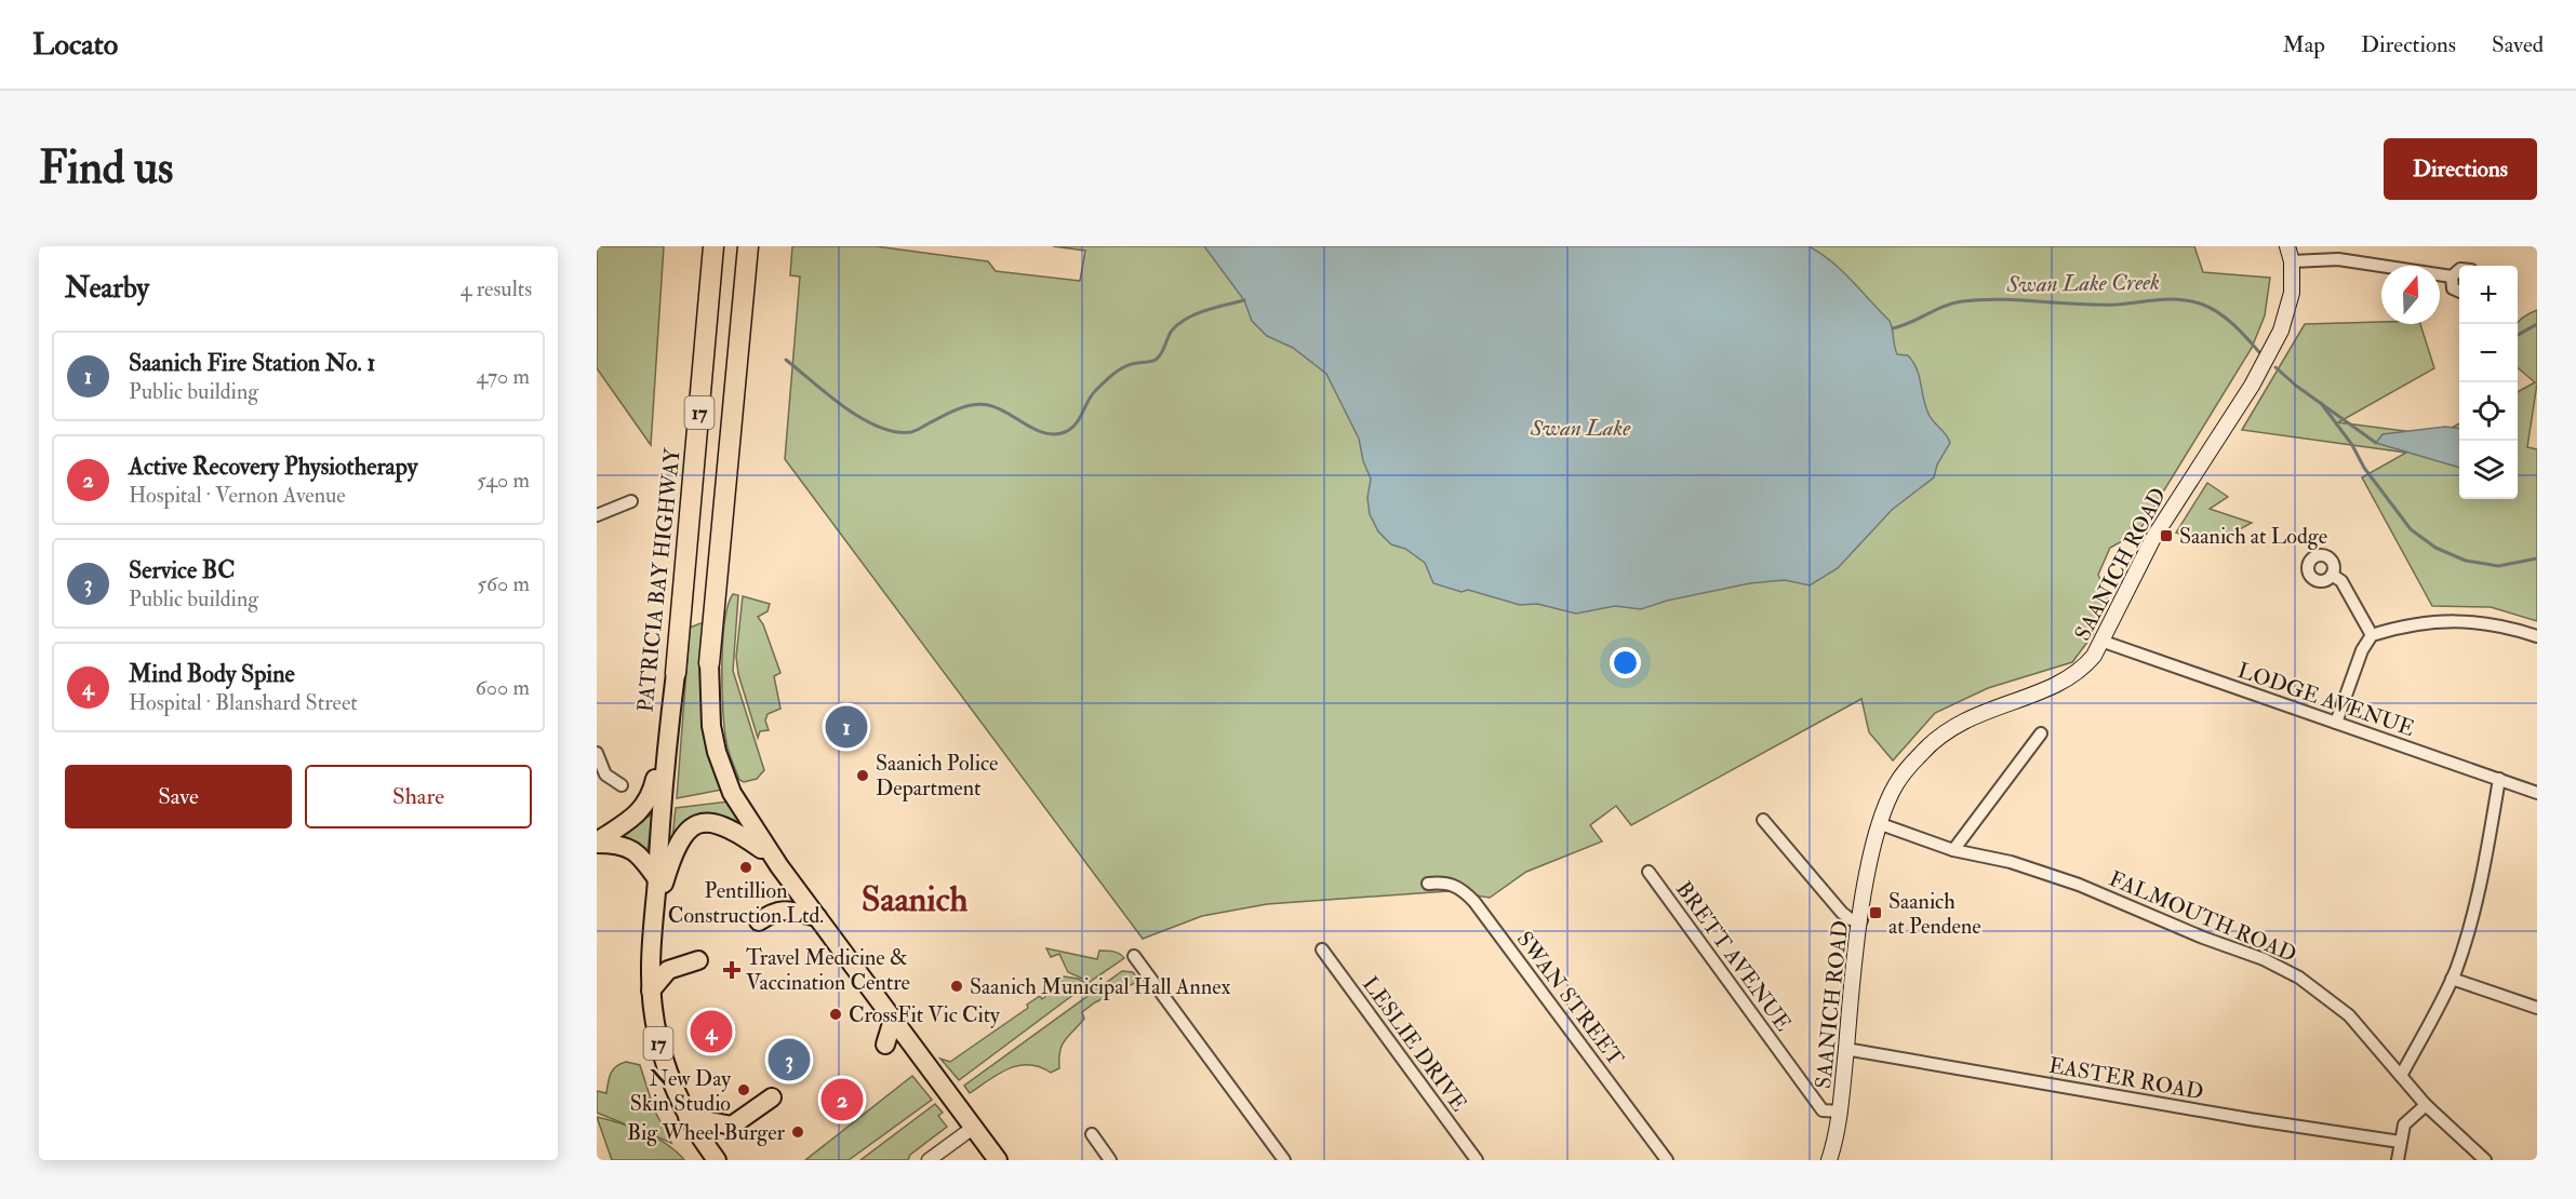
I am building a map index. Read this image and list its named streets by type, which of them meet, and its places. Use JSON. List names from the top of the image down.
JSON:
{
  "streets": {
    "highway": ["17", "PATRICIA BAY HIGHWAY"],
    "main road": ["SAANICH ROAD"],
    "street": [
      "LODGE AVENUE",
      "FALMOUTH ROAD",
      "BRETT AVENUE",
      "SWAN STREET",
      "LESLIE DRIVE",
      "EASTER ROAD"
    ]
  },
  "crossings": [
    ["17", "PATRICIA BAY HIGHWAY"],
    ["SAANICH ROAD", "LODGE AVENUE"],
    ["SAANICH ROAD", "FALMOUTH ROAD"],
    ["SAANICH ROAD", "BRETT AVENUE"],
    ["SAANICH ROAD", "EASTER ROAD"]
  ],
  "districts": ["Saanich"],
  "water": ["Swan Lake Creek", "Swan Lake"],
  "places": {
    "transit": ["Saanich at Lodge", "Saanich at Pendene"],
    "other": [
      "Saanich Police Department",
      "Pentillion Construction Ltd.",
      "Saanich Municipal Hall Annex",
      "CrossFit Vic City",
      "New Day Skin Studio",
      "Big Wheel Burger"
    ],
    "health": ["Travel Medicine & Vaccination Centre"]
  },
  "north": "top",
  "page": {
    "header": "Locato",
    "nav": ["Map", "Directions", "Saved"],
    "buttons": [
      "Directions",
      ["Save", "Share"]
    ],
    "title": "Find us",
    "heading": ["Nearby", "4 results"],
    "map_buttons": ["+", "−"],
    "list": [
      {
        "mark": "1",
        "name": "Saanich Fire Station No. 1",
        "note": "Public building",
        "value": "470 m"
      },
      {
        "mark": "2",
        "name": "Active Recovery Physiotherapy",
        "note": "Hospital · Vernon Avenue",
        "value": "540 m"
      },
      {
        "mark": "3",
        "name": "Service BC",
        "note": "Public building",
        "value": "560 m"
      },
      {
        "mark": "4",
        "name": "Mind Body Spine",
        "note": "Hospital · Blanshard Street",
        "value": "600 m"
      }
    ],
    "pins": [
      "1",
      "4",
      "3",
      "2"
    ]
  }
}
